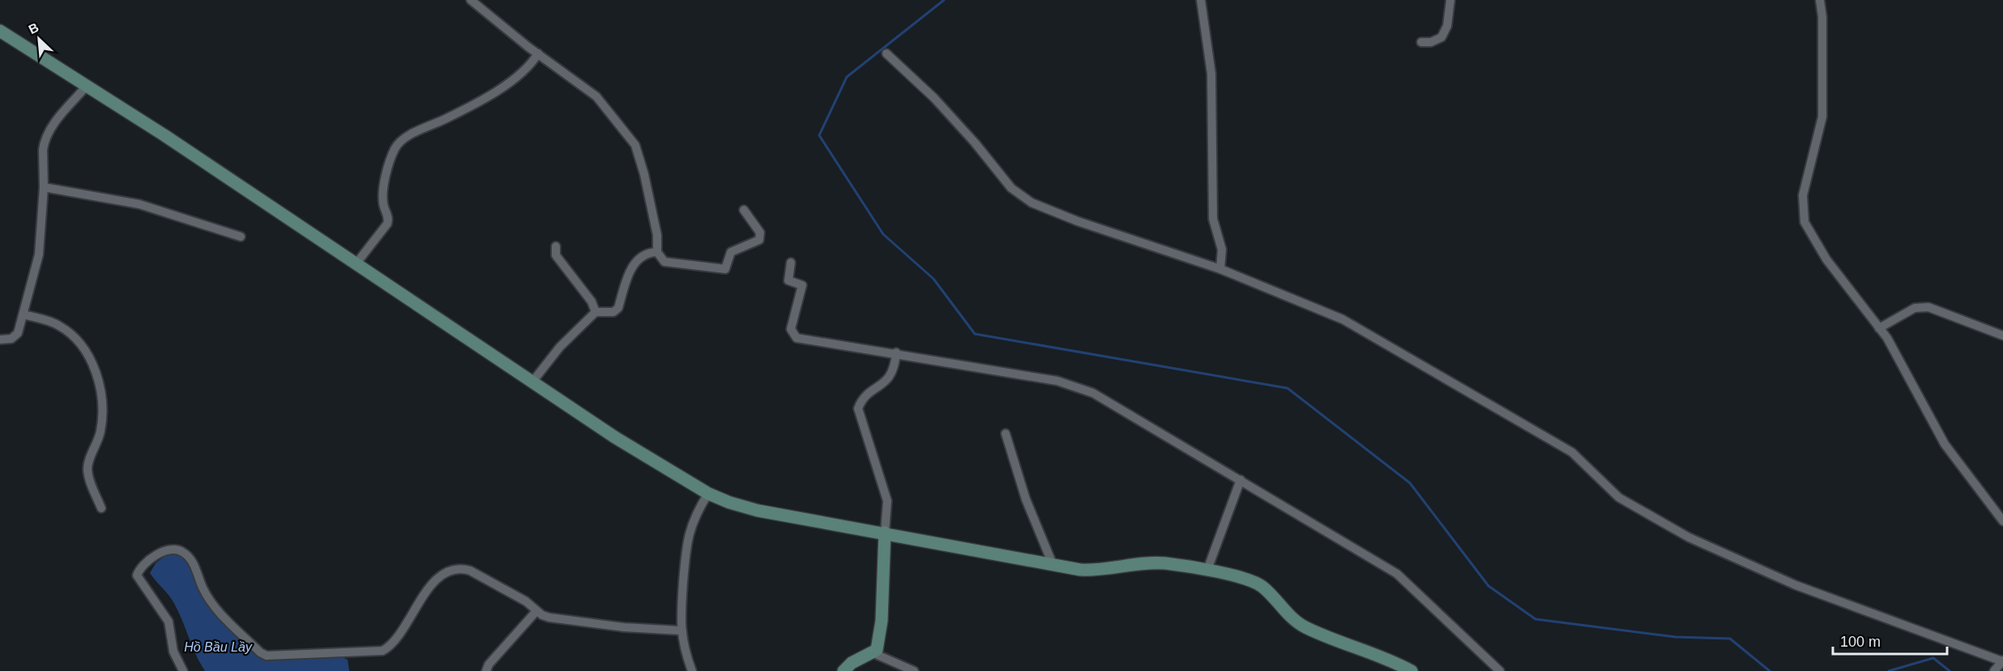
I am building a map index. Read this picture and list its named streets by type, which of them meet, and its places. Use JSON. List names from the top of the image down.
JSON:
{
  "water": ["Hồ Bầu Lầy"],
  "scale_bar": "100 m",
  "north": "top left"
}
